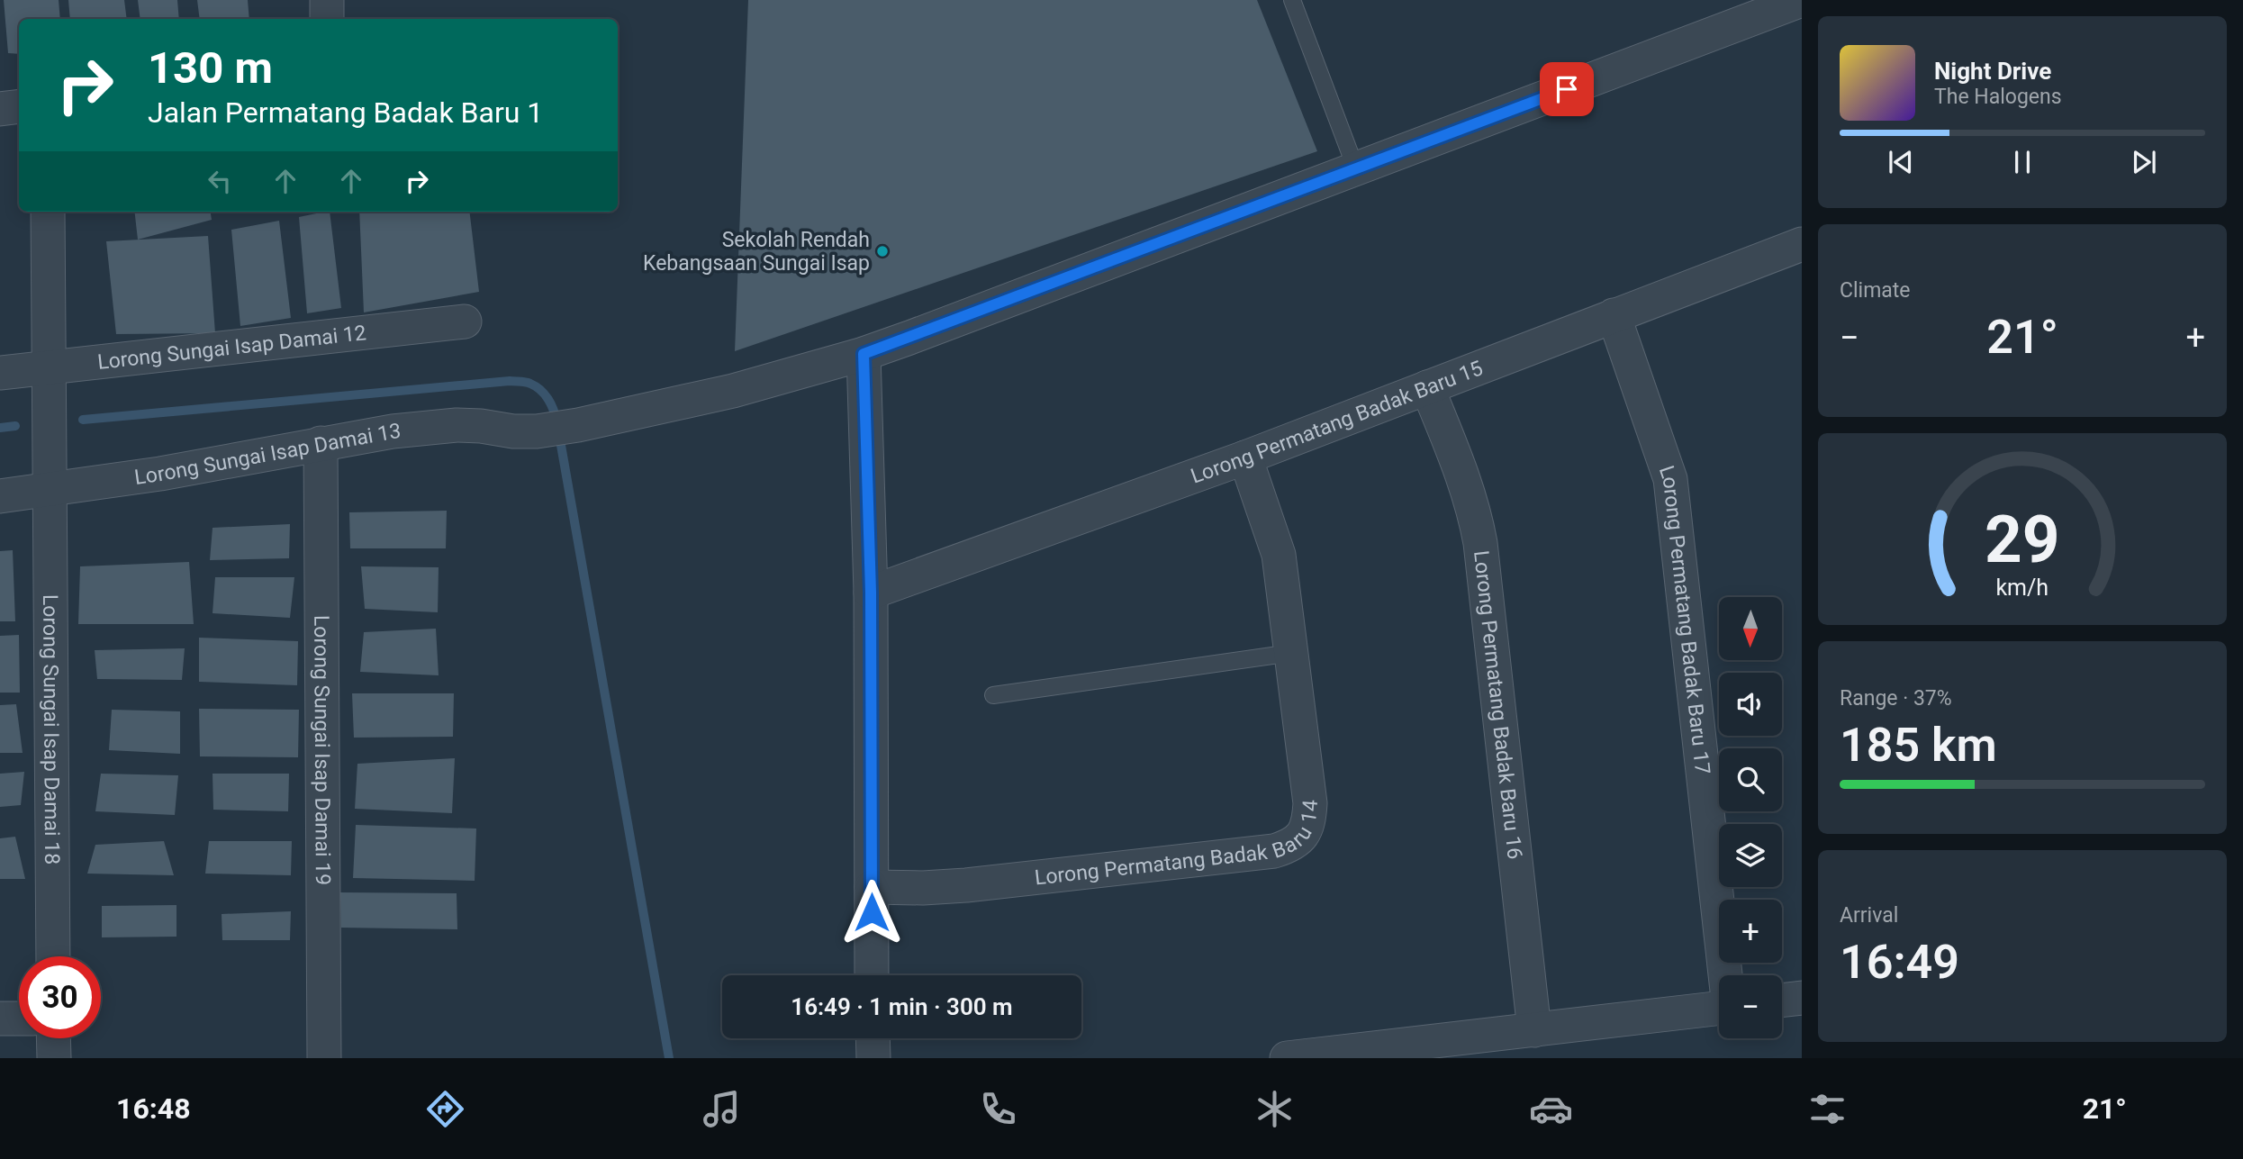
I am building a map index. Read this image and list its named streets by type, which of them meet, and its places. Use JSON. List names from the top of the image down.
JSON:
{
  "streets": {
    "street": [
      "Lorong Sungai Isap Damai 12",
      "Lorong Permatang Badak Baru 15",
      "Lorong Sungai Isap Damai 13",
      "Lorong Permatang Badak Baru 17",
      "Lorong Permatang Badak Baru 16",
      "Lorong Sungai Isap Damai 18",
      "Lorong Sungai Isap Damai 19",
      "Lorong Permatang Badak Baru 14"
    ]
  },
  "crossings": [
    ["Lorong Sungai Isap Damai 12", "Lorong Sungai Isap Damai 18"],
    ["Lorong Permatang Badak Baru 15", "Lorong Permatang Badak Baru 17"],
    ["Lorong Permatang Badak Baru 15", "Lorong Permatang Badak Baru 16"],
    ["Lorong Permatang Badak Baru 15", "Lorong Permatang Badak Baru 14"],
    ["Lorong Sungai Isap Damai 13", "Lorong Sungai Isap Damai 18"],
    ["Lorong Sungai Isap Damai 13", "Lorong Sungai Isap Damai 19"]
  ],
  "places": ["Sekolah Rendah Kebangsaan Sungai Isap"],
  "north": "bottom",
  "page": {
    "turn": ["130 m", "Jalan Permatang Badak Baru 1"],
    "song": ["Night Drive", "The Halogens"],
    "tile": [
      "Climate",
      ["Range · 37%", "185 km"],
      ["Arrival", "16:49"]
    ],
    "heat": ["−", "21°", "+"],
    "map_buttons": ["+", "−"],
    "limit": "30",
    "trip": "16:49 · 1 min · 300 m",
    "tabs": ["16:48", "21°"],
    "gauge": ["29", "km/h"]
  }
}
